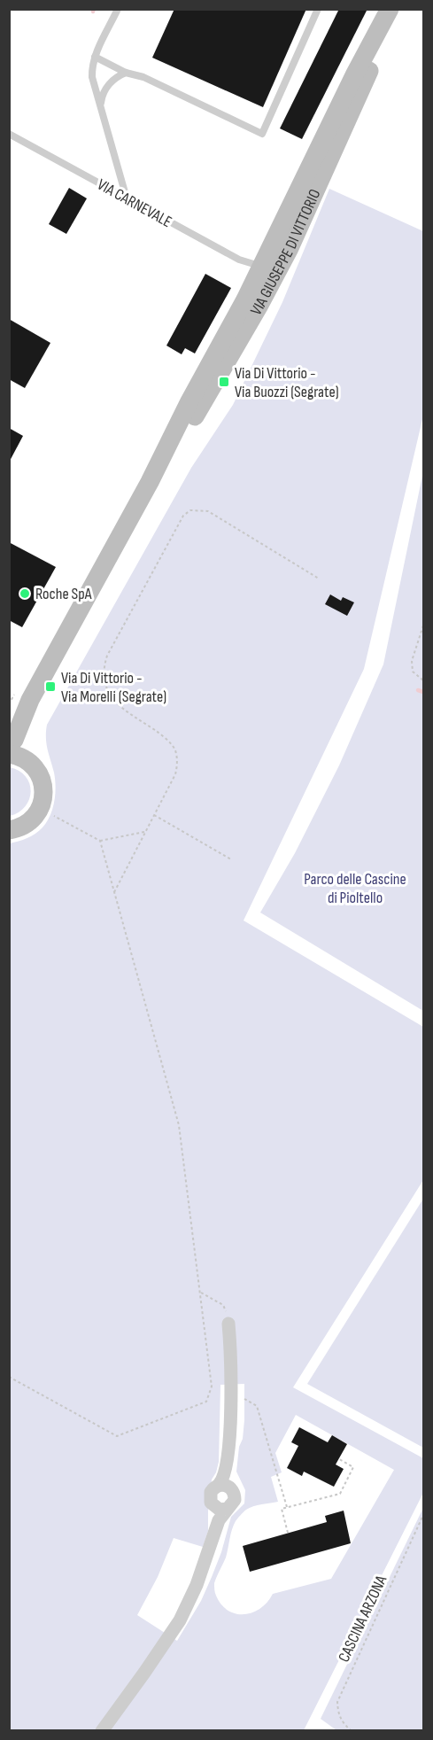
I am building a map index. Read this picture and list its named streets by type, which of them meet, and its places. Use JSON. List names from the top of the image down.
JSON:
{
  "streets": {
    "main road": ["VIA GIUSEPPE DI VITTORIO"],
    "lane": ["VIA CARNEVALE"],
    "path": ["CASCINA ARZONA"]
  },
  "crossings": [
    ["VIA CARNEVALE", "VIA GIUSEPPE DI VITTORIO"]
  ],
  "parks": ["Parco delle Cascine di Pioltello"],
  "places": {
    "transit": ["Via Di Vittorio - Via Buozzi (Segrate)", "Via Di Vittorio - Via Morelli (Segrate)"],
    "other": ["Roche SpA"]
  }
}
